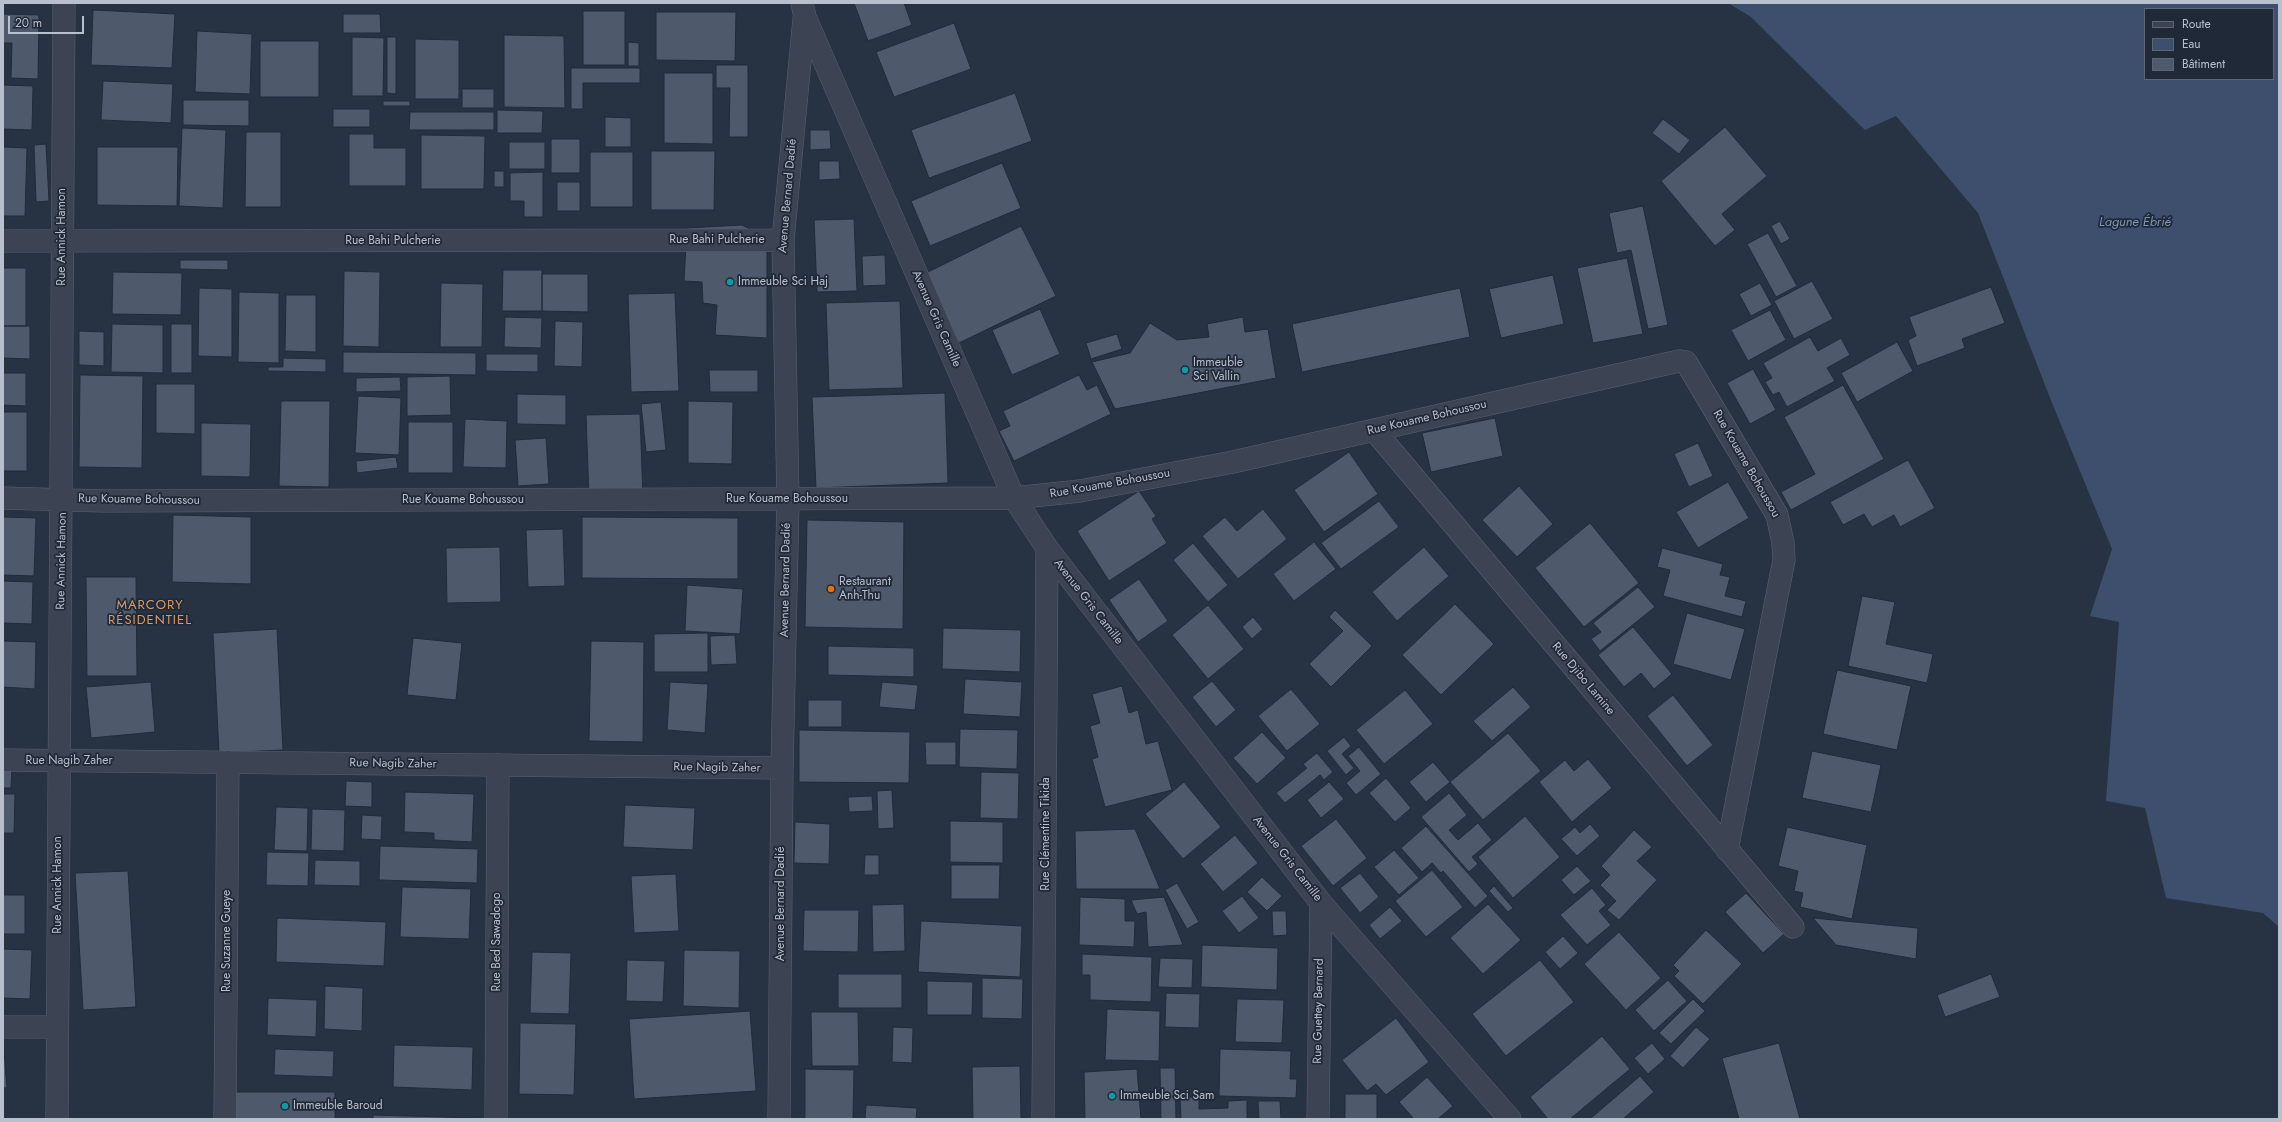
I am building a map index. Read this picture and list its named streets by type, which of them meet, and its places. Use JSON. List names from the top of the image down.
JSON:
{
  "streets": {
    "street": [
      "Avenue Bernard Dadié",
      "Rue Annick Hamon",
      "Rue Bahi Pulcherie",
      "Avenue Gris Camille",
      "Rue Kouame Bohoussou",
      "Rue Djibo Lamine",
      "Rue Nagib Zaher",
      "Rue Clémentine Tikida",
      "Rue Suzanne Gueye",
      "Rue Bed Sawadogo",
      "Rue Guettey Bernard"
    ]
  },
  "crossings": [
    ["Avenue Bernard Dadié", "Rue Bahi Pulcherie"],
    ["Avenue Bernard Dadié", "Avenue Gris Camille"],
    ["Avenue Bernard Dadié", "Rue Kouame Bohoussou"],
    ["Avenue Bernard Dadié", "Rue Nagib Zaher"],
    ["Rue Annick Hamon", "Rue Bahi Pulcherie"],
    ["Rue Annick Hamon", "Rue Kouame Bohoussou"],
    ["Rue Annick Hamon", "Rue Nagib Zaher"],
    ["Avenue Gris Camille", "Rue Kouame Bohoussou"],
    ["Avenue Gris Camille", "Rue Clémentine Tikida"],
    ["Avenue Gris Camille", "Rue Guettey Bernard"],
    ["Rue Kouame Bohoussou", "Rue Djibo Lamine"],
    ["Rue Nagib Zaher", "Rue Suzanne Gueye"],
    ["Rue Nagib Zaher", "Rue Bed Sawadogo"]
  ],
  "districts": ["MARCORY RÉSIDENTIEL"],
  "water": ["Lagune Ébrié"],
  "places": [
    "Immeuble Sci Haj",
    "Immeuble Sci Vallin",
    "Restaurant Anh-Thu",
    "Immeuble Sci Sam",
    "Immeuble Baroud"
  ],
  "legend": ["Route", "Eau", "Bâtiment"],
  "scale_bar": "20 m"
}
